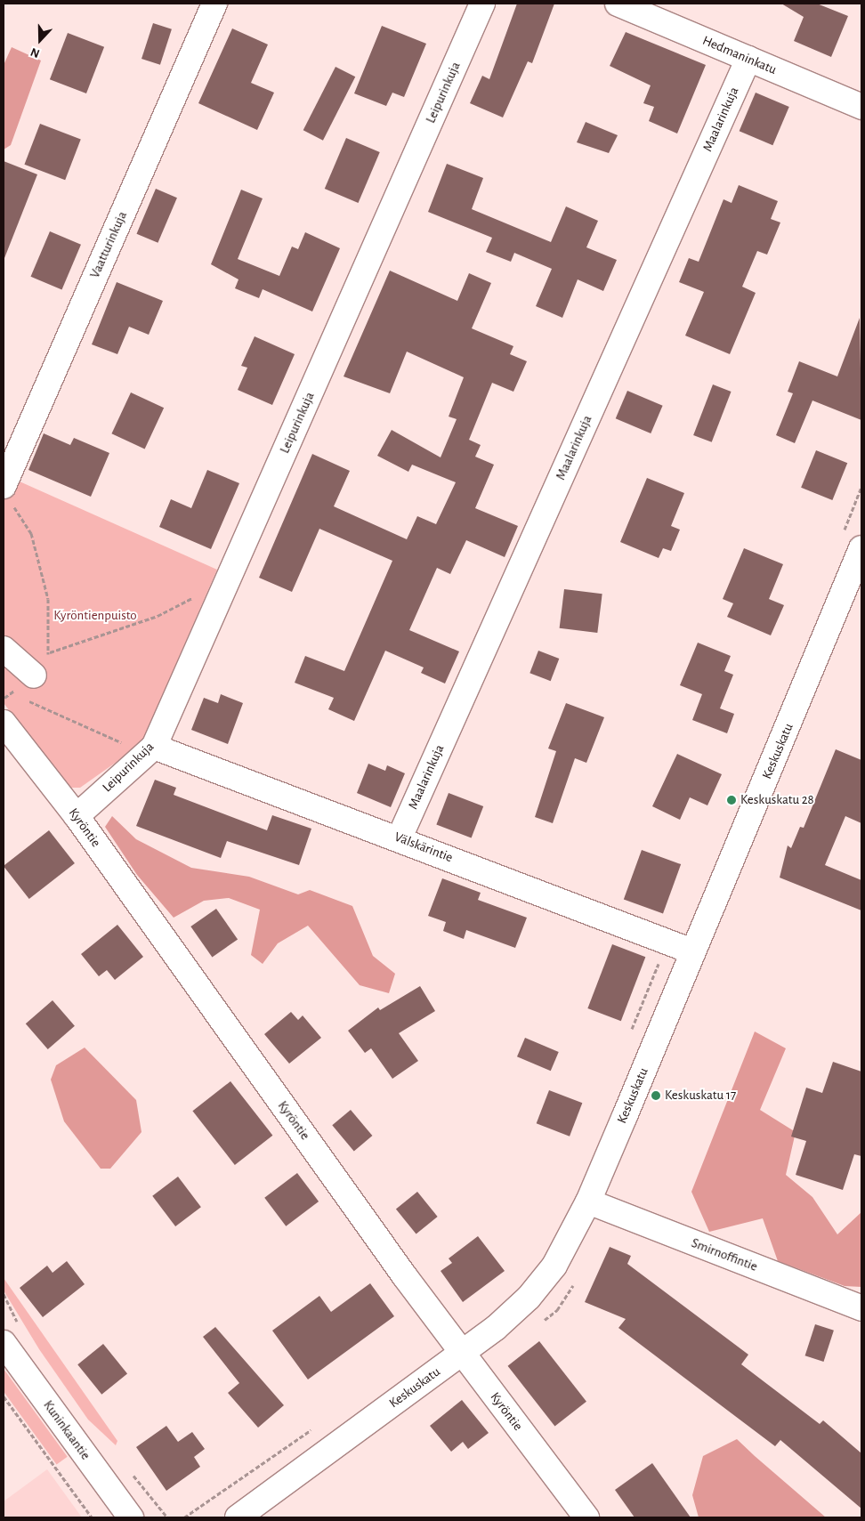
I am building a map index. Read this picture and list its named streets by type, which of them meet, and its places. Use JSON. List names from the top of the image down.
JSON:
{
  "streets": {
    "street": [
      "Hedmaninkatu",
      "Leipurinkuja",
      "Maalarinkuja",
      "Vaatturinkuja",
      "Keskuskatu",
      "Kyröntie",
      "Välskärintie",
      "Smirnoffintie",
      "Kuninkaantie"
    ]
  },
  "crossings": [
    ["Hedmaninkatu", "Maalarinkuja"],
    ["Leipurinkuja", "Kyröntie"],
    ["Leipurinkuja", "Välskärintie"],
    ["Maalarinkuja", "Välskärintie"],
    ["Keskuskatu", "Kyröntie"],
    ["Keskuskatu", "Välskärintie"],
    ["Keskuskatu", "Smirnoffintie"]
  ],
  "parks": ["Kyröntienpuisto"],
  "places": ["Keskuskatu 28", "Keskuskatu 17"],
  "north": "bottom"
}
